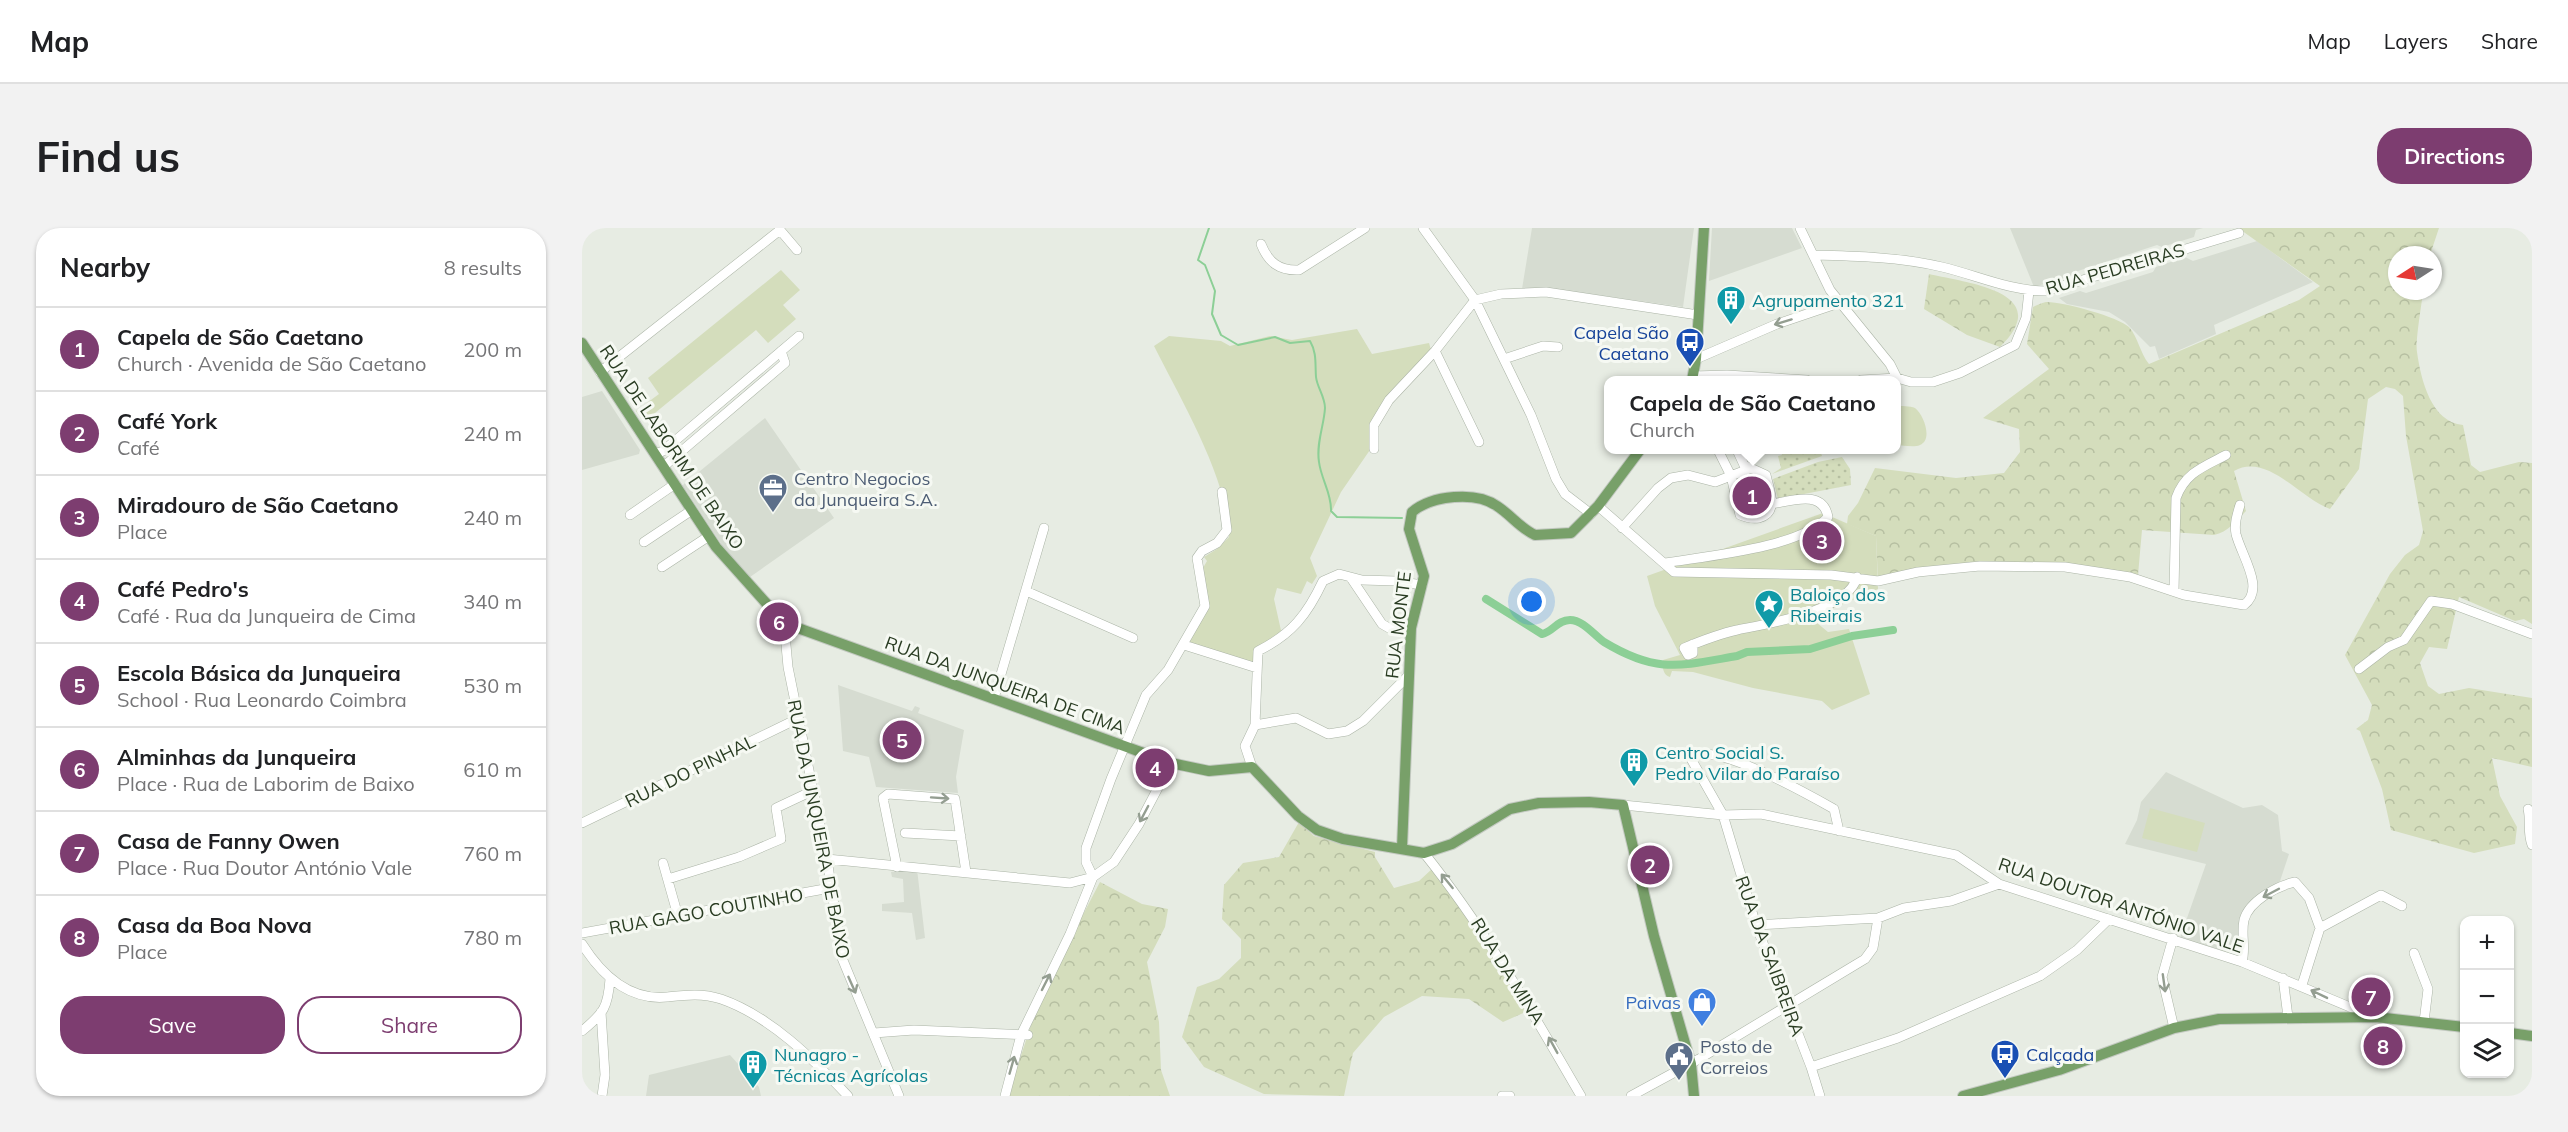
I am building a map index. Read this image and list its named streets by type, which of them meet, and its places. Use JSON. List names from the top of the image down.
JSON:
{
  "streets": {
    "main road": [
      "RUA DE LABORIM DE BAIXO",
      "RUA MONTE",
      "RUA DA JUNQUEIRA DE CIMA",
      "RUA DOUTOR ANTÓNIO VALE"
    ],
    "street": [
      "RUA PEDREIRAS",
      "RUA DO PINHAL",
      "RUA DA JUNQUEIRA DE BAIXO",
      "RUA GAGO COUTINHO",
      "RUA DA SAIBREIRA",
      "RUA DA MINA"
    ]
  },
  "crossings": [
    ["RUA DE LABORIM DE BAIXO", "RUA DA JUNQUEIRA DE CIMA"],
    ["RUA DE LABORIM DE BAIXO", "RUA DA JUNQUEIRA DE BAIXO"],
    ["RUA DA JUNQUEIRA DE CIMA", "RUA DA JUNQUEIRA DE BAIXO"],
    ["RUA DO PINHAL", "RUA DA JUNQUEIRA DE BAIXO"],
    ["RUA DA JUNQUEIRA DE BAIXO", "RUA GAGO COUTINHO"],
    ["RUA DOUTOR ANTÓNIO VALE", "RUA DA SAIBREIRA"],
    ["RUA DOUTOR ANTÓNIO VALE", "RUA DA MINA"]
  ],
  "one_way": ["RUA DA MINA"],
  "places": {
    "building": ["Agrupamento 321", "Centro Social S. Pedro Vilar do Paraíso", "Nunagro - Técnicas Agrícolas"],
    "bus stop": ["Capela São Caetano", "Calçada"],
    "office": ["Centro Negocios da Junqueira S.A."],
    "place": ["Baloiço dos Ribeirais"],
    "shop": ["Paivas"],
    "public building": ["Posto de Correios"]
  },
  "north": "left",
  "page": {
    "header": "Map",
    "nav": ["Map", "Layers", "Share"],
    "buttons": [
      "Directions",
      ["Save", "Share"]
    ],
    "title": "Find us",
    "heading": ["Nearby", "8 results"],
    "list": [
      {
        "mark": "1",
        "name": "Capela de São Caetano",
        "note": "Church · Avenida de São Caetano",
        "value": "200 m"
      },
      {
        "mark": "2",
        "name": "Café York",
        "note": "Café",
        "value": "240 m"
      },
      {
        "mark": "3",
        "name": "Miradouro de São Caetano",
        "note": "Place",
        "value": "240 m"
      },
      {
        "mark": "4",
        "name": "Café Pedro's",
        "note": "Café · Rua da Junqueira de Cima",
        "value": "340 m"
      },
      {
        "mark": "5",
        "name": "Escola Básica da Junqueira",
        "note": "School · Rua Leonardo Coimbra",
        "value": "530 m"
      },
      {
        "mark": "6",
        "name": "Alminhas da Junqueira",
        "note": "Place · Rua de Laborim de Baixo",
        "value": "610 m"
      },
      {
        "mark": "7",
        "name": "Casa de Fanny Owen",
        "note": "Place · Rua Doutor António Vale",
        "value": "760 m"
      },
      {
        "mark": "8",
        "name": "Casa da Boa Nova",
        "note": "Place",
        "value": "780 m"
      }
    ],
    "popup": ["Capela de São Caetano", "Church"],
    "pins": [
      "1",
      "3",
      "6",
      "5",
      "4",
      "2",
      "7",
      "8"
    ],
    "map_buttons": ["+", "−"]
  }
}
